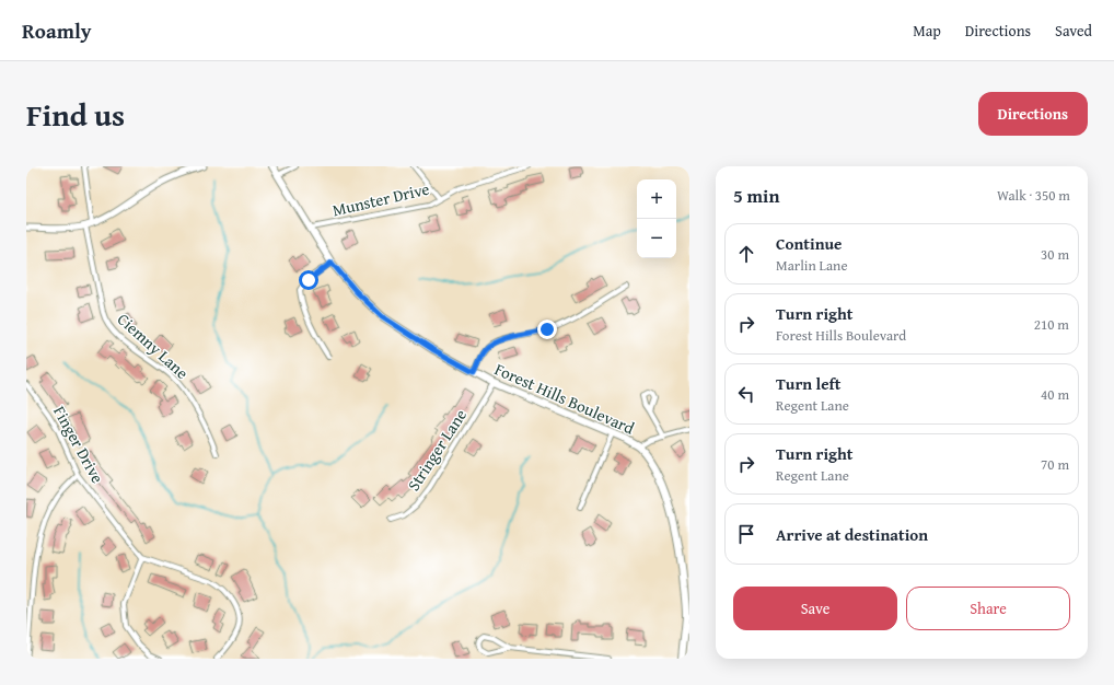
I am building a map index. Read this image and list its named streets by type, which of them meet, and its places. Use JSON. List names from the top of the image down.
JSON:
{
  "streets": {
    "main road": ["Forest Hills Boulevard"],
    "street": [
      "Munster Drive",
      "Ciemny Lane",
      "Finger Drive",
      "Stringer Lane"
    ]
  },
  "crossings": [
    ["Munster Drive", "Forest Hills Boulevard"],
    ["Forest Hills Boulevard", "Stringer Lane"]
  ],
  "page": {
    "header": "Roamly",
    "nav": ["Map", "Directions", "Saved"],
    "title": "Find us",
    "buttons": [
      "Directions",
      ["Save", "Share"]
    ],
    "heading": ["5 min", "Walk · 350 m"],
    "map_buttons": ["+", "−"],
    "list": [
      ["Continue", "Marlin Lane", "30 m"],
      ["Turn right", "Forest Hills Boulevard", "210 m"],
      ["Turn left", "Regent Lane", "40 m"],
      ["Turn right", "Regent Lane", "70 m"],
      "Arrive at destination"
    ]
  }
}
